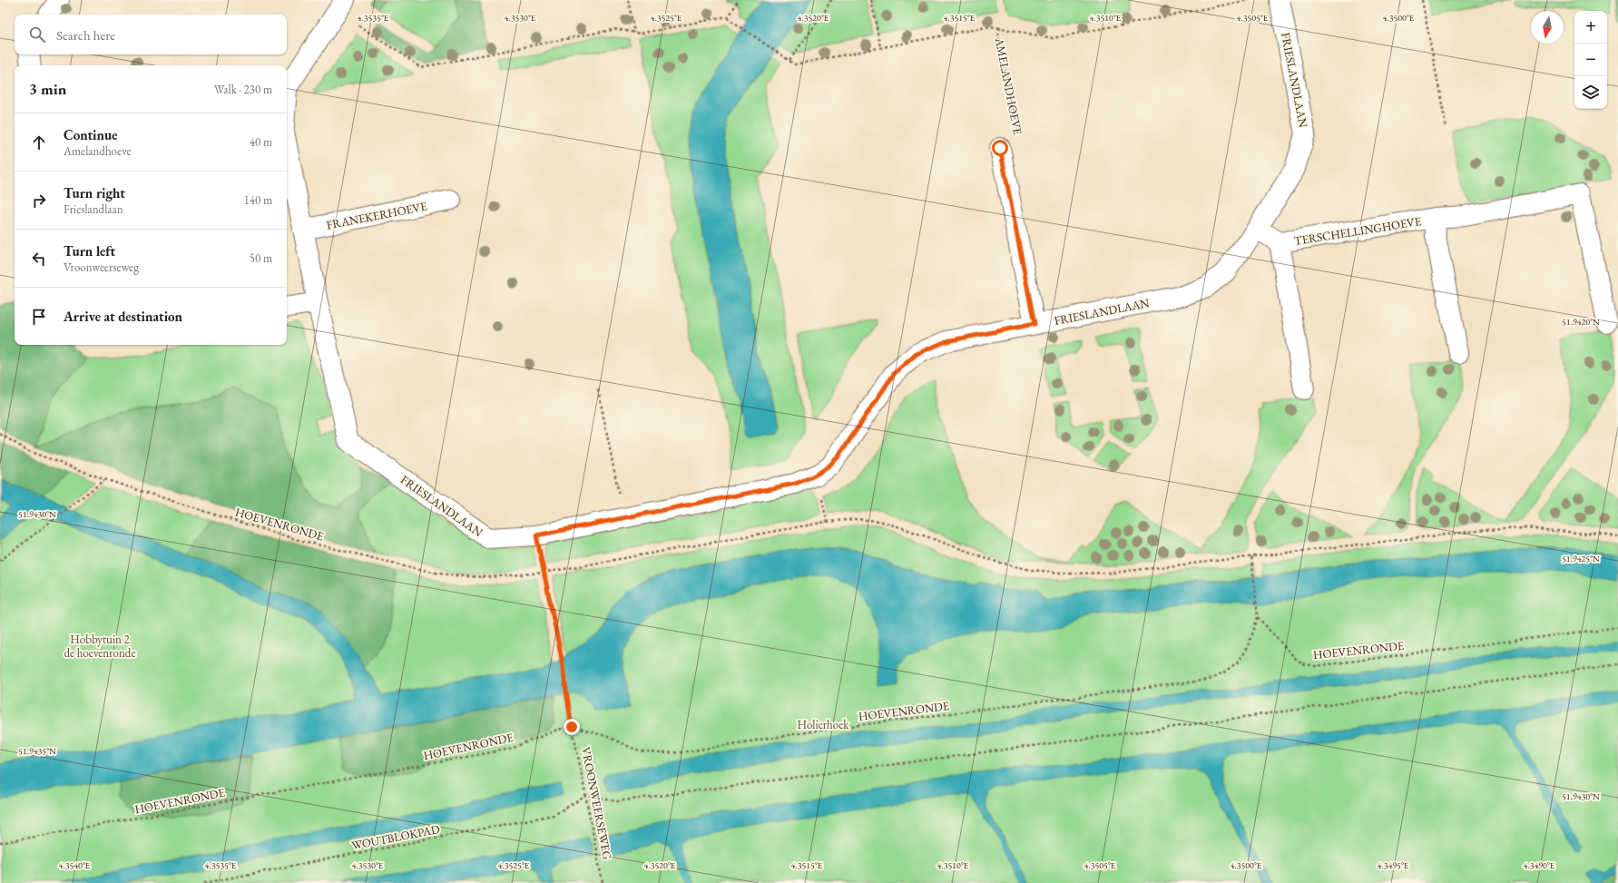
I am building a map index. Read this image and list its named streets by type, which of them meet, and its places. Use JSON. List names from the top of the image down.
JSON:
{
  "streets": {
    "street": [
      "FRIESLANDLAAN",
      "AMELANDHOEVE",
      "FRANEKERHOEVE",
      "TERSCHELLINGHOEVE"
    ],
    "path": ["HOEVENRONDE", "VROONWEERSEWEG", "WOUTBLOKPAD"]
  },
  "crossings": [
    ["FRIESLANDLAAN", "AMELANDHOEVE"],
    ["FRIESLANDLAAN", "FRANEKERHOEVE"],
    ["FRIESLANDLAAN", "TERSCHELLINGHOEVE"],
    ["FRIESLANDLAAN", "VROONWEERSEWEG"],
    ["HOEVENRONDE", "VROONWEERSEWEG"],
    ["VROONWEERSEWEG", "WOUTBLOKPAD"]
  ],
  "parks": ["Hobbytuin 2 de hoevenronde", "Holierhoek"],
  "north": "bottom",
  "page": {
    "map_buttons": ["+", "−"],
    "search": "Search here",
    "heading": ["3 min", "Walk · 230 m"],
    "list": [
      ["Continue", "Amelandhoeve", "40 m"],
      ["Turn right", "Frieslandlaan", "140 m"],
      ["Turn left", "Vroonweerseweg", "50 m"],
      "Arrive at destination"
    ]
  },
  "coordinates": [
    "4.3535°E",
    "4.3530°E",
    "4.3525°E",
    "4.3520°E",
    "4.3515°E",
    "4.3510°E",
    "4.3505°E",
    "4.3500°E",
    "51.9420°N",
    "51.9430°N",
    "51.9425°N",
    "51.9435°N",
    "4.3540°E",
    "4.3495°E",
    "4.3490°E"
  ]
}
